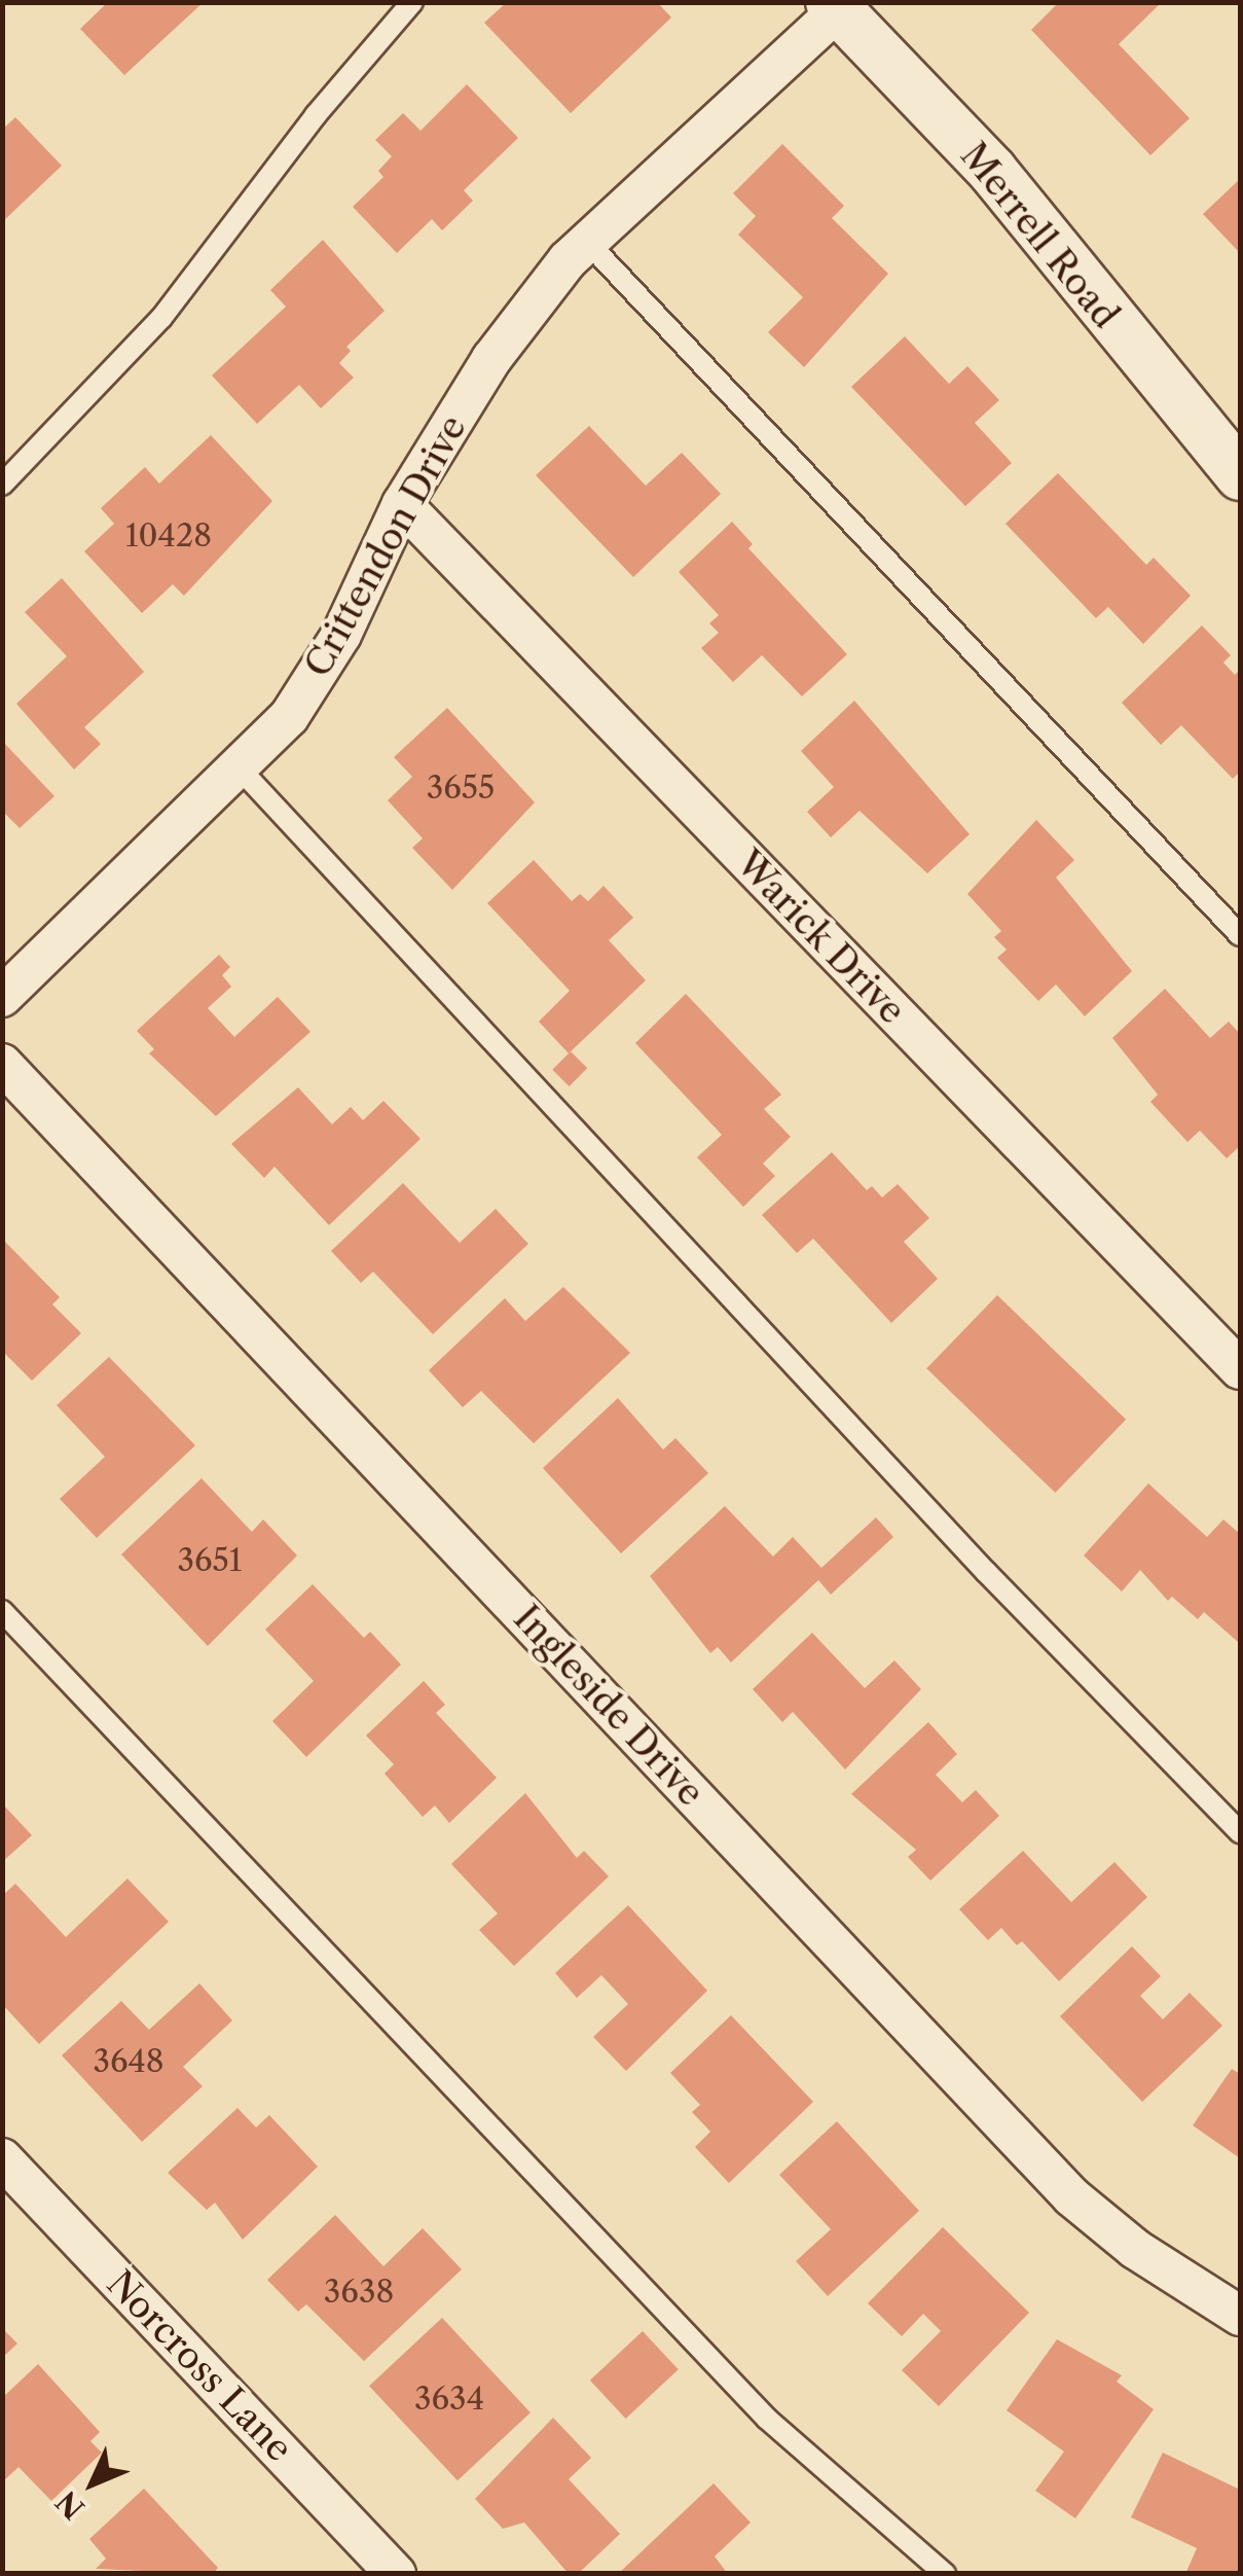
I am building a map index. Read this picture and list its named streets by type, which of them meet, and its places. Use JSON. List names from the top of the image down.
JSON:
{
  "streets": {
    "street": [
      "Merrell Road",
      "Crittendon Drive",
      "Warick Drive",
      "Ingleside Drive",
      "Norcross Lane"
    ]
  },
  "crossings": [
    ["Merrell Road", "Crittendon Drive"],
    ["Crittendon Drive", "Warick Drive"]
  ],
  "house_numbers": [
    "10428",
    "3655",
    "3651",
    "3648",
    "3638",
    "3634"
  ],
  "north": "bottom left"
}
